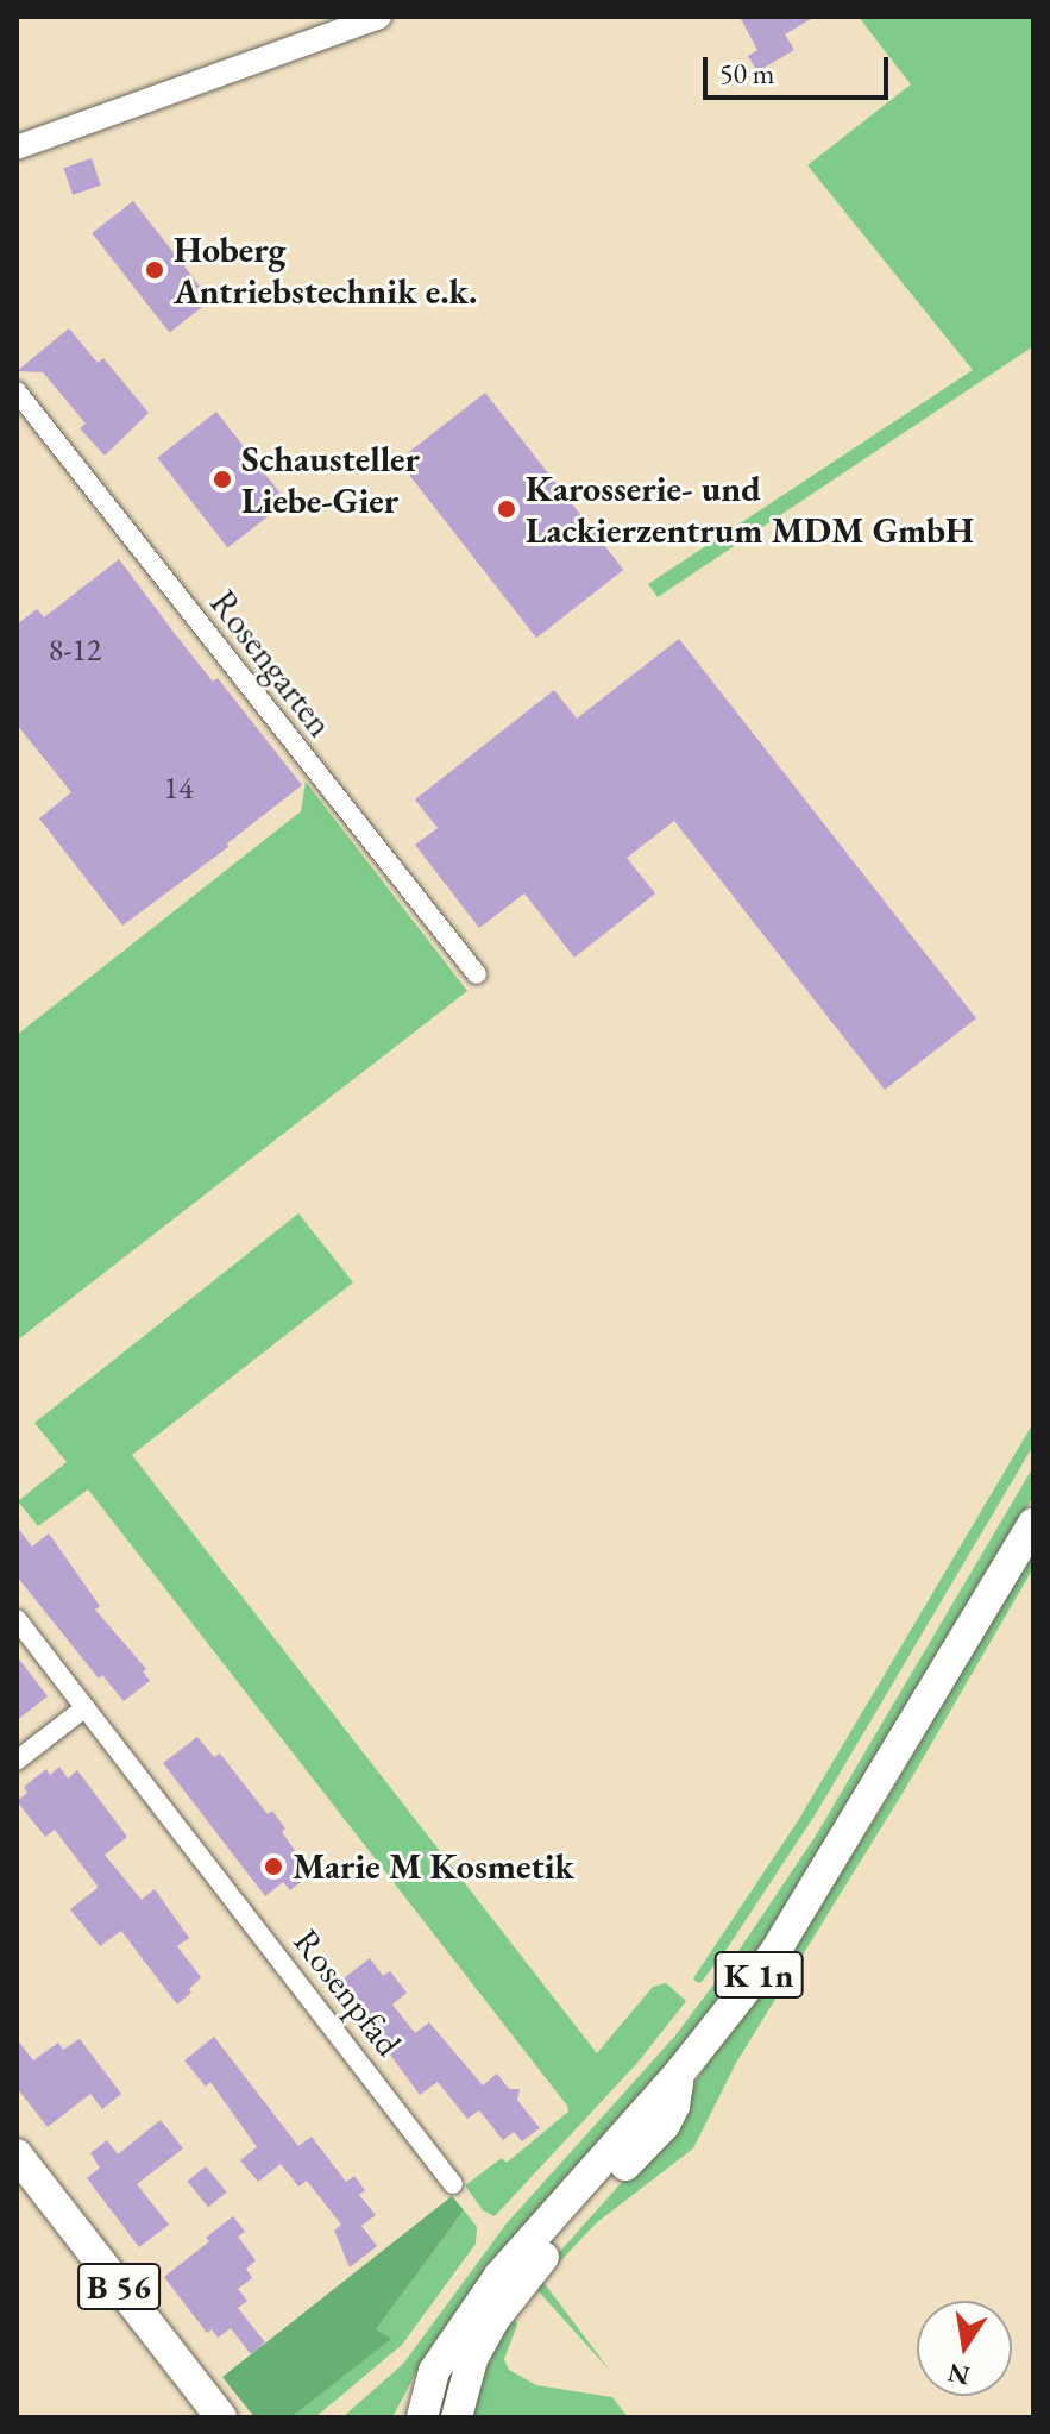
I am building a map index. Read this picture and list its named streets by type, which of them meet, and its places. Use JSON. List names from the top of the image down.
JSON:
{
  "streets": {
    "main road": ["K 1n", "B 56"],
    "street": ["Rosengarten", "Rosenpfad"]
  },
  "places": [
    "Hoberg Antriebstechnik e.k.",
    "Schausteller Liebe-Gier",
    "Karosserie- und Lackierzentrum MDM GmbH",
    "Marie M Kosmetik"
  ],
  "house_numbers": ["8-12", "14"],
  "scale_bar": "50 m",
  "north": "bottom"
}
